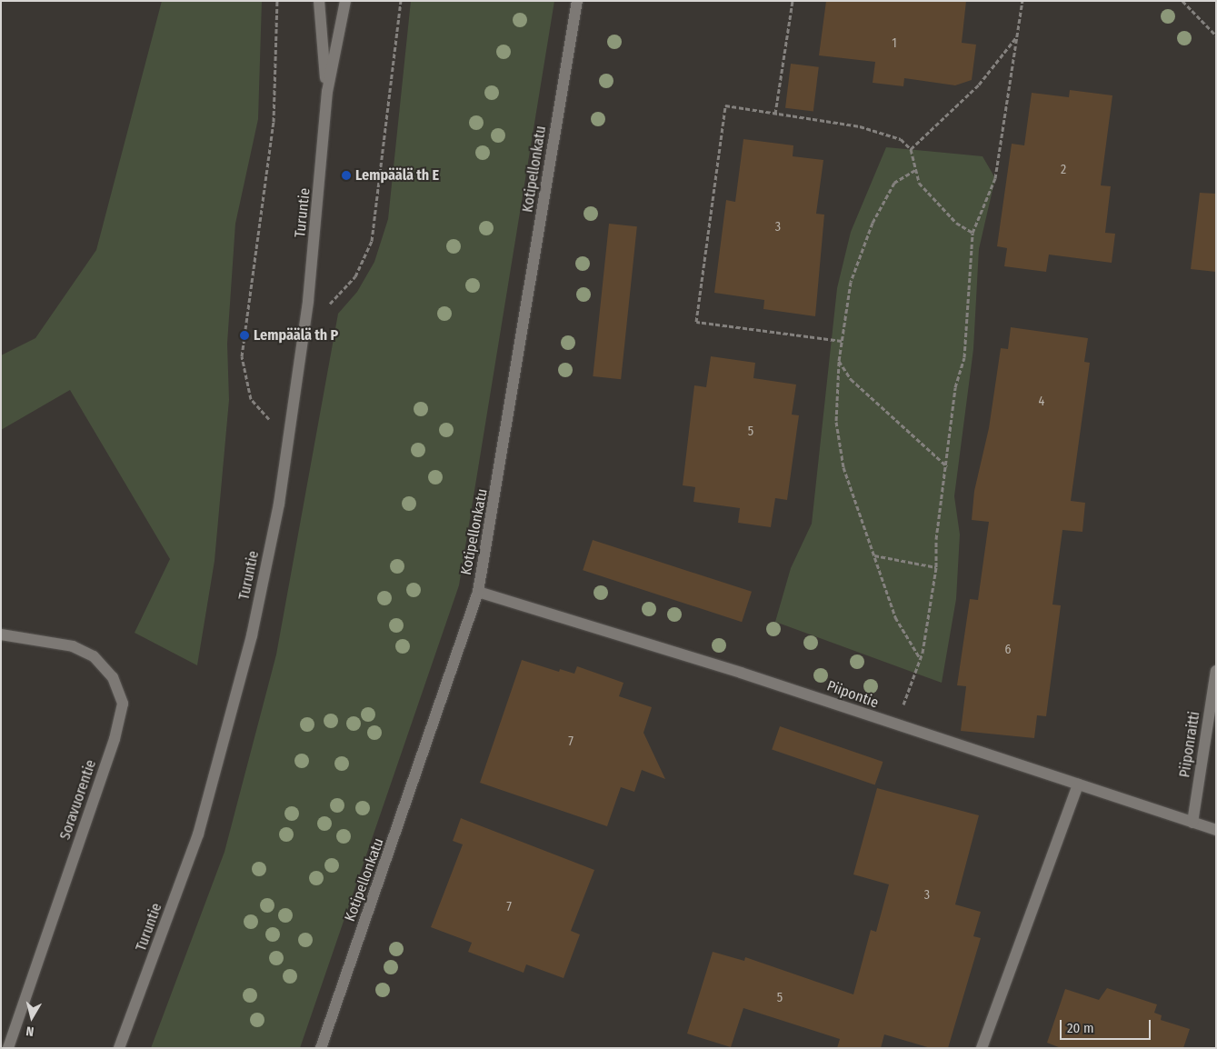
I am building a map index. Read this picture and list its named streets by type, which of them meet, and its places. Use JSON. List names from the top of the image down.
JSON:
{
  "streets": {
    "street": [
      "Kotipellonkatu",
      "Turuntie",
      "Piipontie",
      "Piiponraitti",
      "Soravuorentie"
    ]
  },
  "crossings": [
    ["Kotipellonkatu", "Piipontie"],
    ["Piipontie", "Piiponraitti"]
  ],
  "places": ["Lempäälä th E", "Lempäälä th P"],
  "house_numbers": [
    "1",
    "2",
    "3",
    "4",
    "5",
    "6",
    "7",
    "3",
    "7",
    "5"
  ],
  "scale_bar": "20 m",
  "north": "bottom"
}
